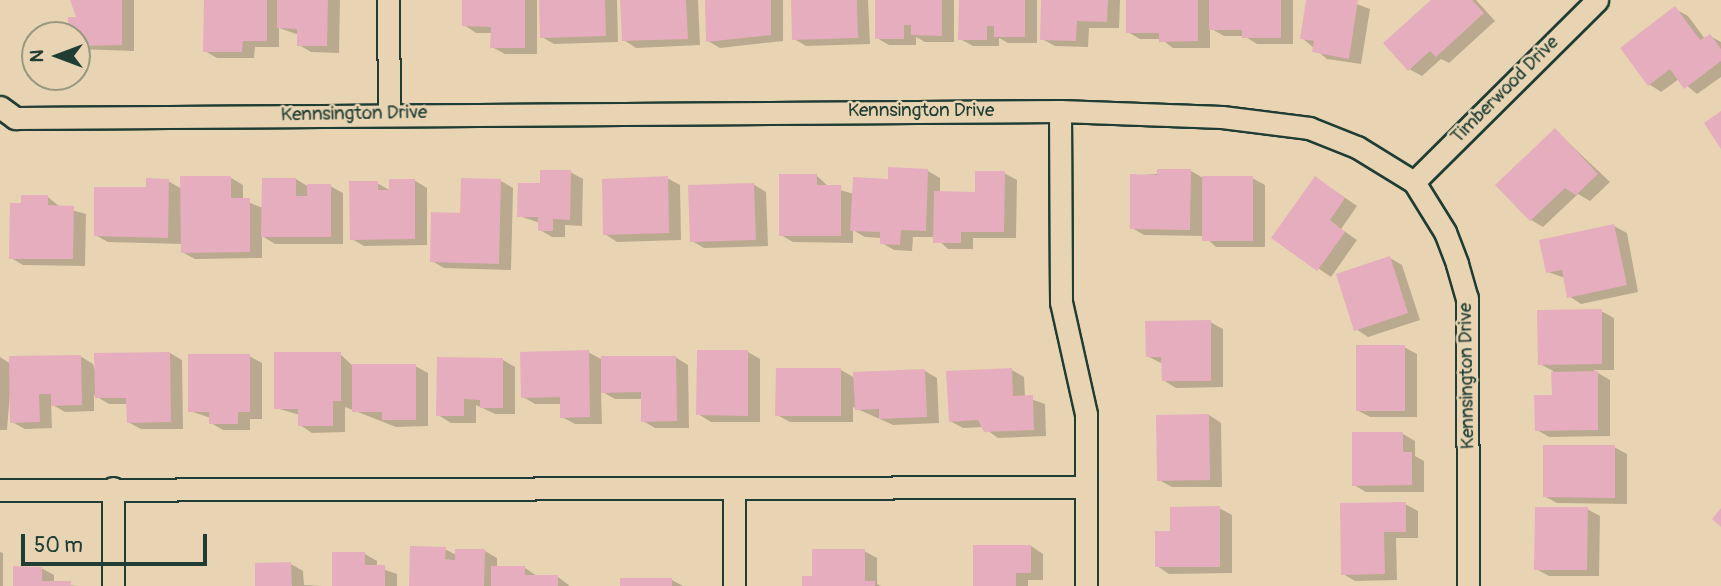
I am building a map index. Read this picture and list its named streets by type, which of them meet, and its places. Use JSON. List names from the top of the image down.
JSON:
{
  "streets": {
    "street": ["Timberwood Drive", "Kennsington Drive"]
  },
  "crossings": [
    ["Timberwood Drive", "Kennsington Drive"]
  ],
  "scale_bar": "50 m",
  "north": "left"
}
